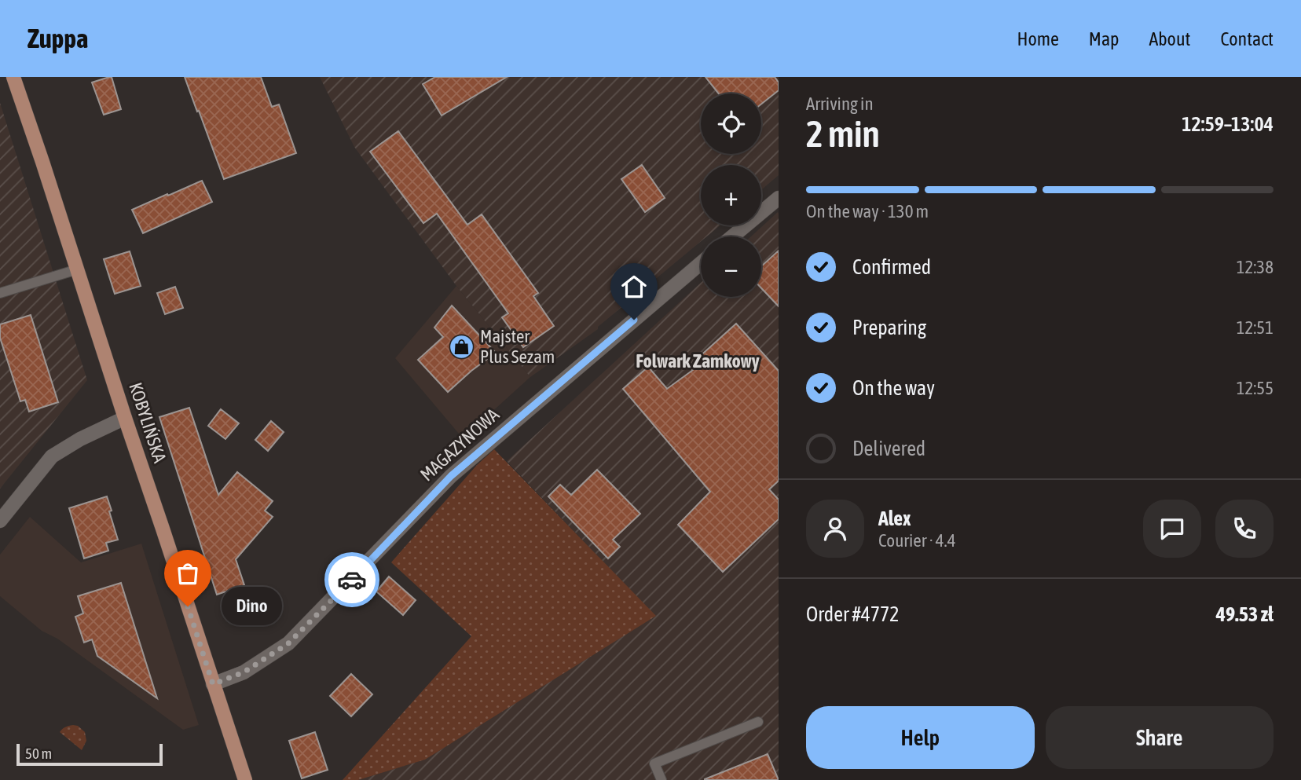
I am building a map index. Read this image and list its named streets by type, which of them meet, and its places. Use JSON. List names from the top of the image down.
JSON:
{
  "streets": {
    "main road": ["KOBYLIŃSKA"],
    "street": ["MAGAZYNOWA"]
  },
  "crossings": [
    ["KOBYLIŃSKA", "MAGAZYNOWA"]
  ],
  "districts": ["Folwark Zamkowy"],
  "places": {
    "shop": ["Majster Plus Sezam"],
    "other": ["Dino"]
  },
  "scale_bar": "50 m",
  "page": {
    "header": "Zuppa",
    "nav": [
      "Home",
      "Map",
      "About",
      "Contact"
    ],
    "heading": ["2 min", "Arriving in", "12:59–13:04"],
    "panel": [
      "Alex",
      "Courier · 4.4",
      "Order #4772",
      "49.53 zł"
    ],
    "map_buttons": ["+", "−"],
    "bar": "On the way · 130 m",
    "list": [
      ["Confirmed", "12:38"],
      ["Preparing", "12:51"],
      ["On the way", "12:55"],
      "Delivered"
    ],
    "bubble": "Dino",
    "buttons": ["Help", "Share"],
    "scale": "50 m"
  }
}
